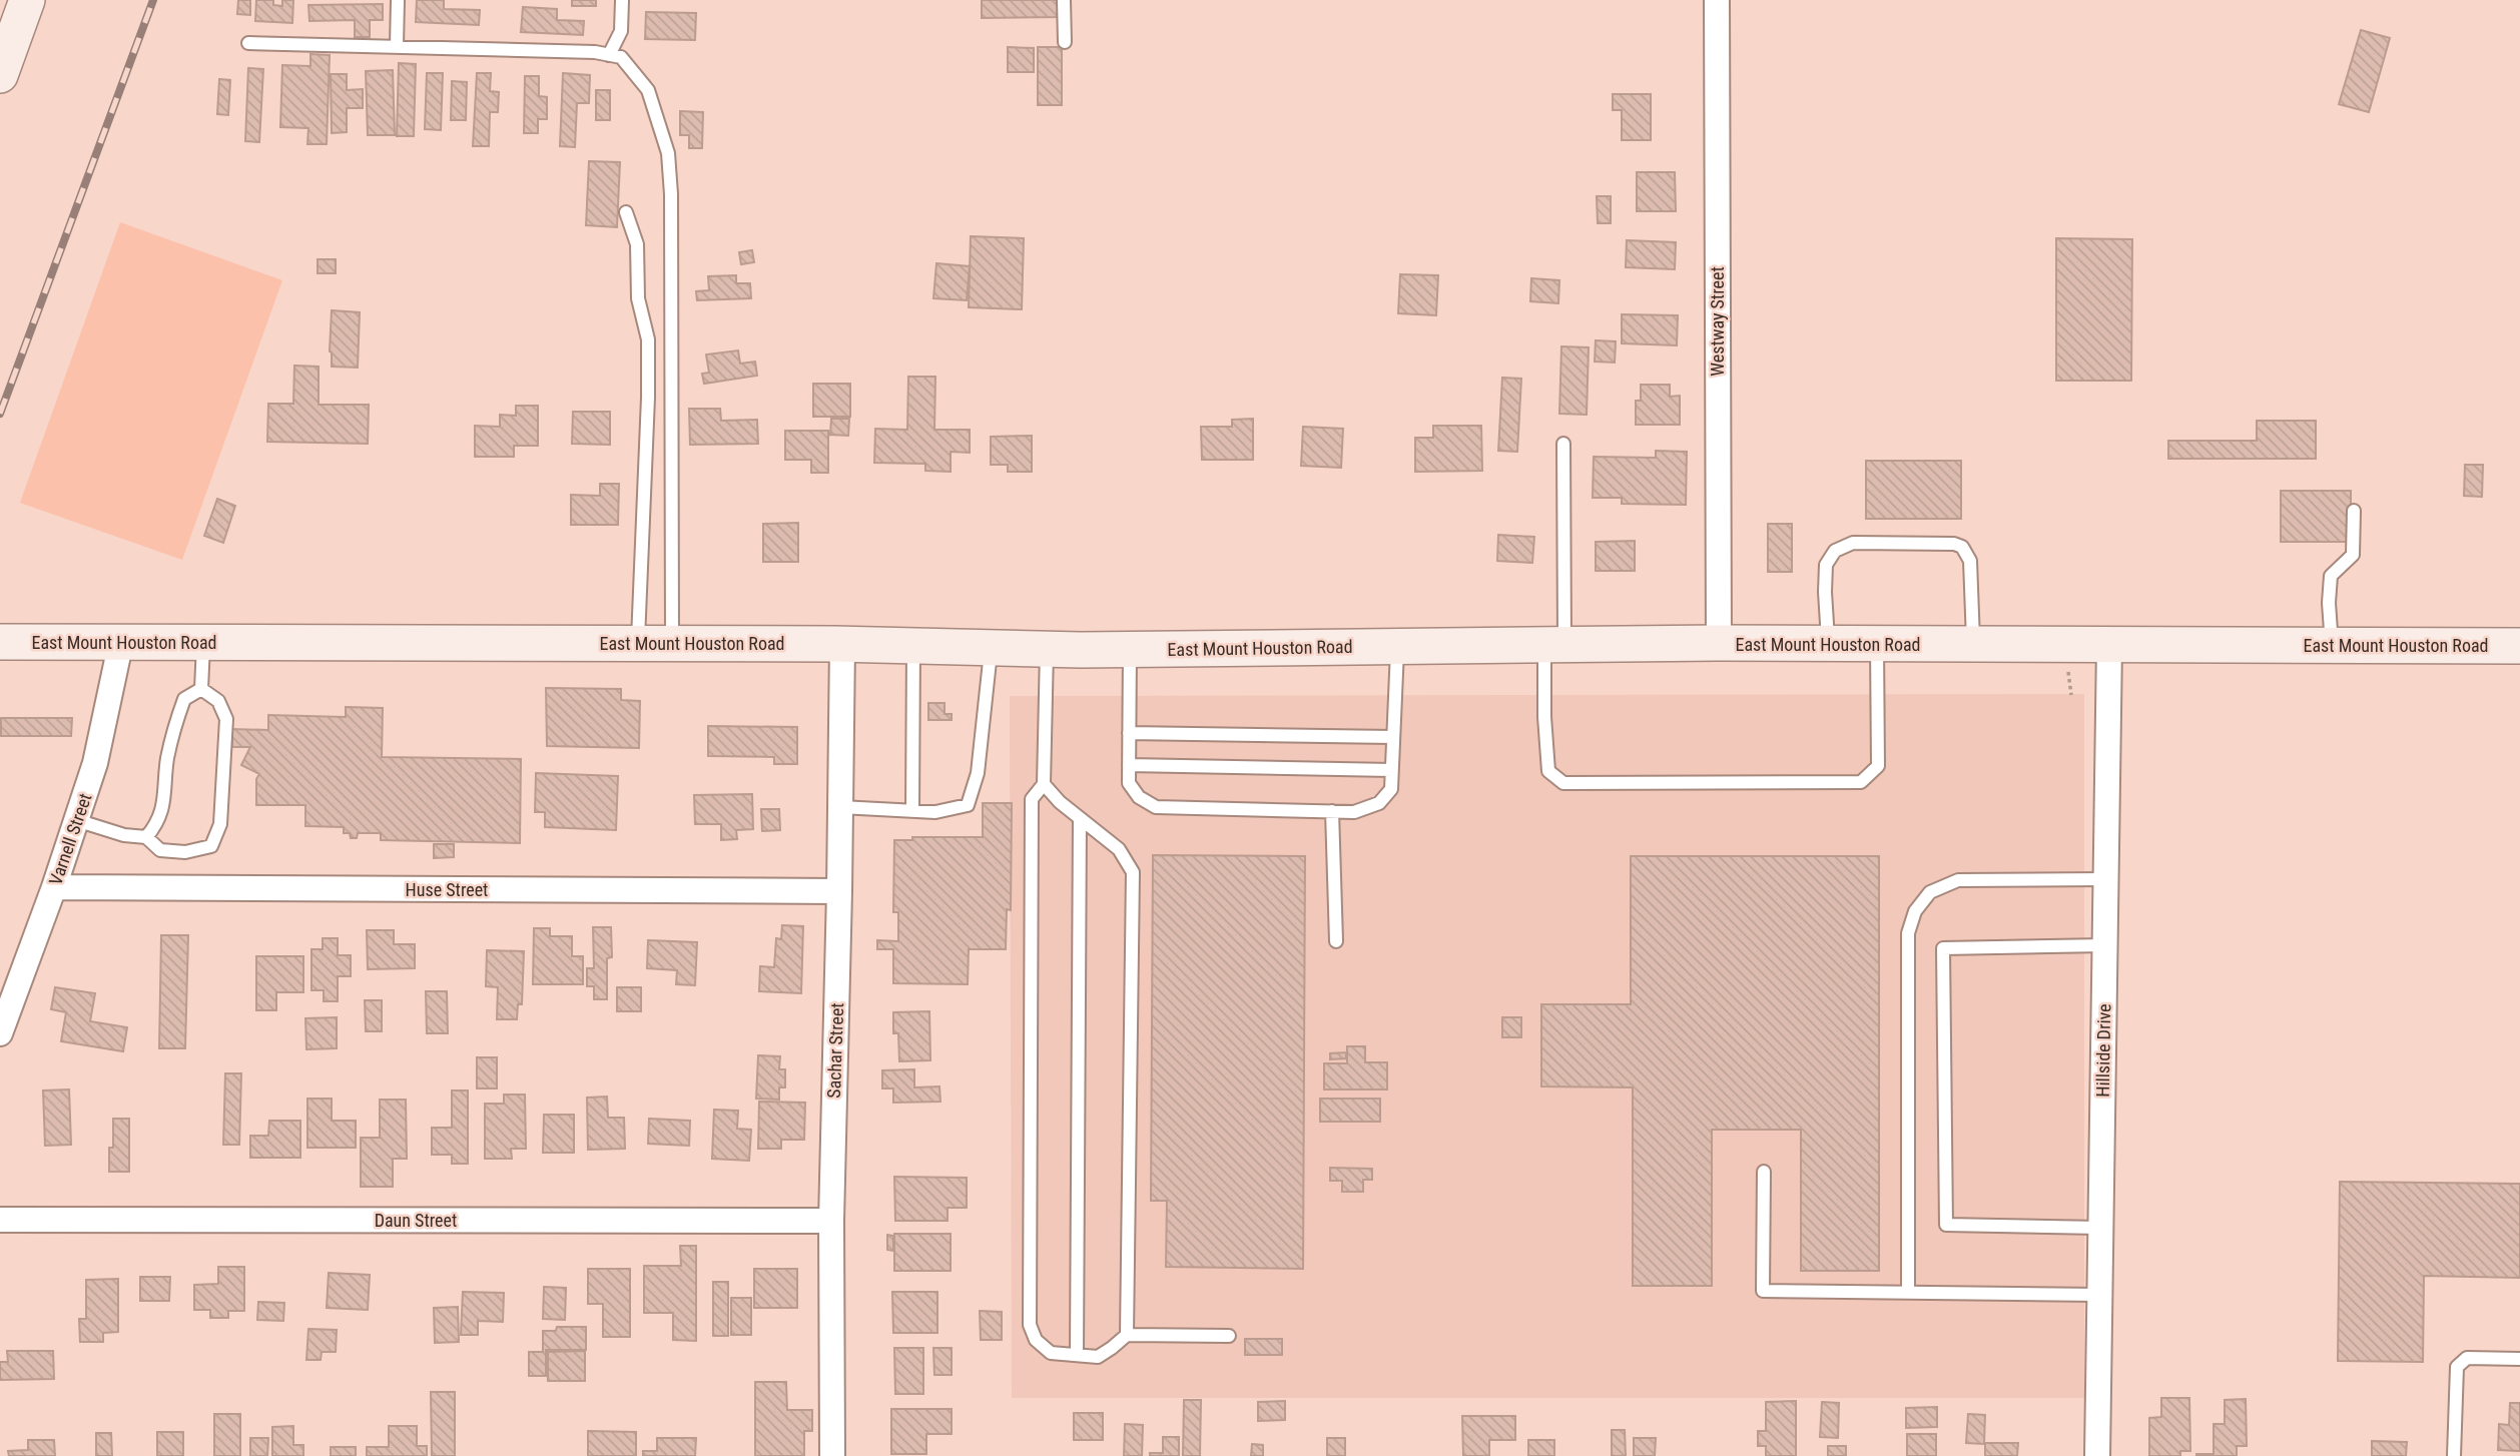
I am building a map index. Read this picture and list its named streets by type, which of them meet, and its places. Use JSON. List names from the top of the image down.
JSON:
{
  "streets": {
    "main road": ["East Mount Houston Road"],
    "street": [
      "Westway Street",
      "Varnell Street",
      "Huse Street",
      "Sachar Street",
      "Hillside Drive",
      "Daun Street"
    ]
  },
  "crossings": [
    ["Westway Street", "East Mount Houston Road"],
    ["East Mount Houston Road", "Varnell Street"],
    ["East Mount Houston Road", "Sachar Street"],
    ["East Mount Houston Road", "Hillside Drive"],
    ["Varnell Street", "Huse Street"],
    ["Huse Street", "Sachar Street"],
    ["Sachar Street", "Daun Street"]
  ]
}
